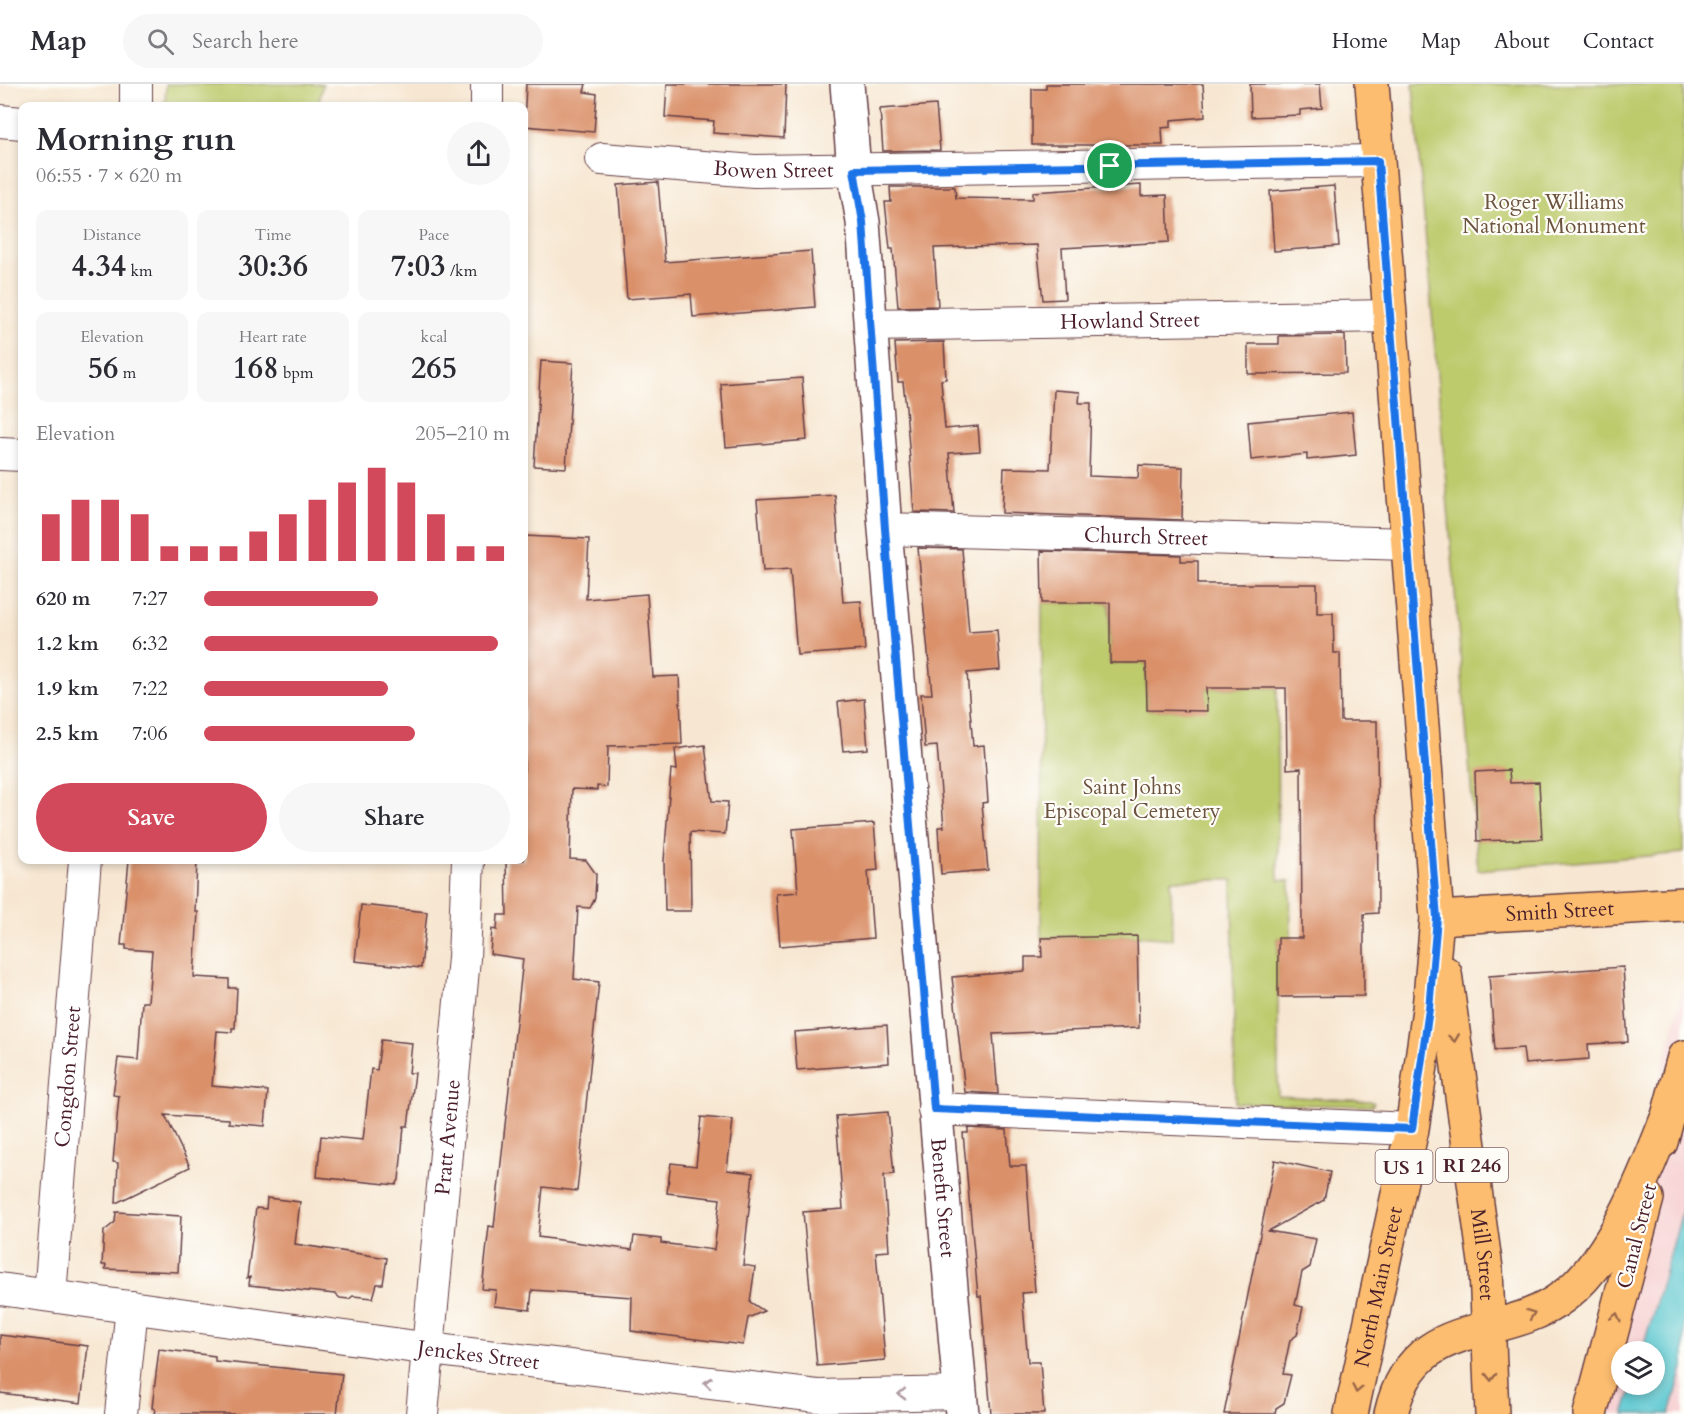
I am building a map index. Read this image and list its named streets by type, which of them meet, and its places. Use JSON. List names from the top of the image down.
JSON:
{
  "streets": {
    "main road": [
      "Smith Street",
      "RI 246",
      "US 1",
      "Canal Street",
      "Mill Street",
      "North Main Street"
    ],
    "street": [
      "Bowen Street",
      "Howland Street",
      "Church Street",
      "Congdon Street",
      "Pratt Avenue",
      "Benefit Street",
      "Jenckes Street"
    ]
  },
  "crossings": [
    ["Bowen Street", "Benefit Street"],
    ["Bowen Street", "North Main Street"],
    ["Howland Street", "Benefit Street"],
    ["Howland Street", "North Main Street"],
    ["Church Street", "Benefit Street"],
    ["Church Street", "North Main Street"],
    ["Smith Street", "Mill Street"],
    ["Smith Street", "North Main Street"],
    ["Congdon Street", "Jenckes Street"],
    ["Pratt Avenue", "Jenckes Street"],
    ["Benefit Street", "Jenckes Street"],
    ["Canal Street", "North Main Street"],
    ["Mill Street", "North Main Street"]
  ],
  "one_way": ["Canal Street", "Mill Street", "Jenckes Street"],
  "parks": ["Roger Williams National Monument", "Saint Johns Episcopal Cemetery"],
  "page": {
    "header": "Map",
    "search": "Search here",
    "nav": [
      "Home",
      "Map",
      "About",
      "Contact"
    ],
    "heading": ["Morning run", "06:55 · 7 × 620 m"],
    "stats": [
      ["Distance", "4.34 km"],
      ["Time", "30:36"],
      ["Pace", "7:03 /km"],
      ["Elevation", "56 m"],
      ["Heart rate", "168 bpm"],
      ["kcal", "265"]
    ],
    "chart": ["Elevation", "205–210 m"],
    "list": [
      {
        "name": "620 m",
        "note": "7:27"
      },
      {
        "name": "1.2 km",
        "note": "6:32"
      },
      {
        "name": "1.9 km",
        "note": "7:22"
      },
      {
        "name": "2.5 km",
        "note": "7:06"
      }
    ],
    "buttons": ["Save", "Share"]
  }
}
